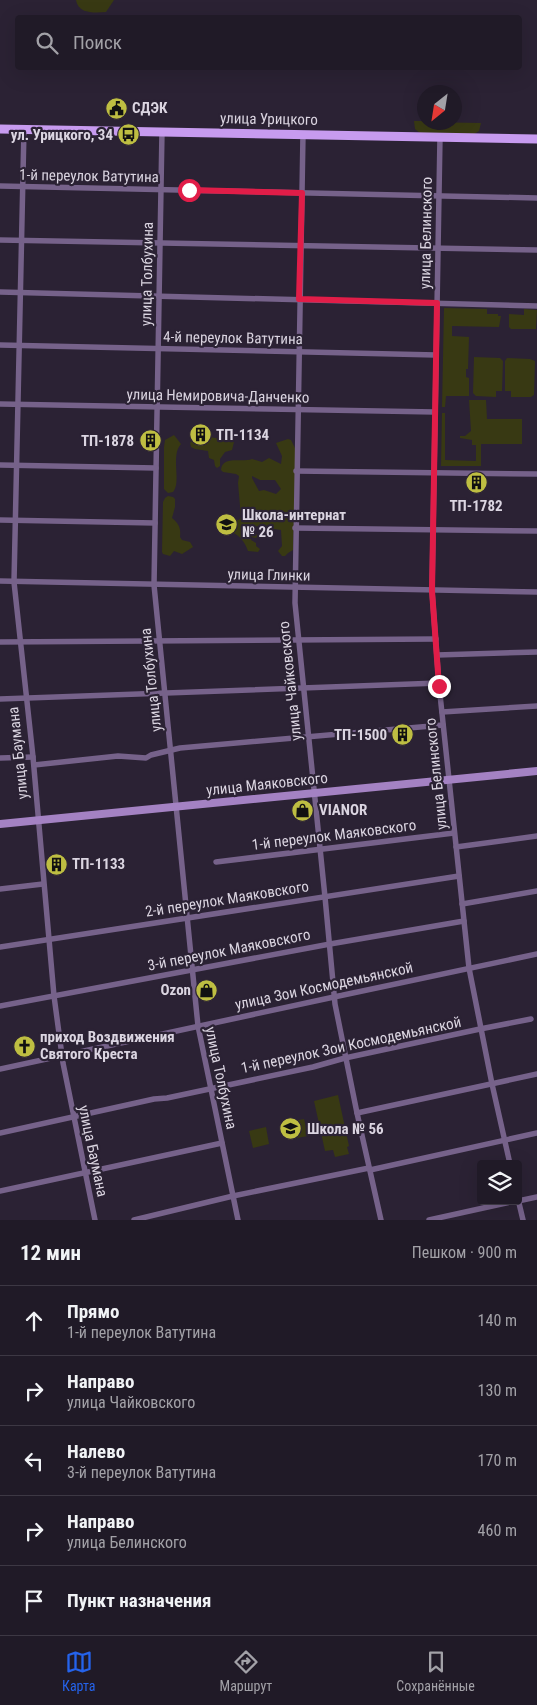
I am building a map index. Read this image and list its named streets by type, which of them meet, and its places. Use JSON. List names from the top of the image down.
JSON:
{
  "streets": {
    "main road": ["улица Урицкого"],
    "street": [
      "1-й переулок Ватутина",
      "улица Белинского",
      "улица Толбухина",
      "4-й переулок Ватутина",
      "улица Немировича-Данченко",
      "улица Глинки",
      "улица Чайковского",
      "улица Баумана",
      "улица Маяковского",
      "1-й переулок Маяковского",
      "2-й переулок Маяковского",
      "3-й переулок Маяковского",
      "улица Зои Космодемьянской",
      "1-й переулок Зои Космодемьянской"
    ]
  },
  "crossings": [
    ["улица Урицкого", "улица Белинского"],
    ["улица Урицкого", "улица Толбухина"],
    ["улица Урицкого", "улица Чайковского"],
    ["улица Урицкого", "улица Баумана"],
    ["1-й переулок Ватутина", "улица Белинского"],
    ["1-й переулок Ватутина", "улица Толбухина"],
    ["1-й переулок Ватутина", "улица Чайковского"],
    ["1-й переулок Ватутина", "улица Баумана"],
    ["улица Белинского", "4-й переулок Ватутина"],
    ["улица Белинского", "улица Немировича-Данченко"],
    ["улица Белинского", "улица Глинки"],
    ["улица Белинского", "улица Маяковского"],
    ["улица Белинского", "1-й переулок Маяковского"],
    ["улица Белинского", "2-й переулок Маяковского"],
    ["улица Белинского", "3-й переулок Маяковского"],
    ["улица Белинского", "улица Зои Космодемьянской"],
    ["улица Белинского", "1-й переулок Зои Космодемьянской"],
    ["улица Толбухина", "4-й переулок Ватутина"],
    ["улица Толбухина", "улица Немировича-Данченко"],
    ["улица Толбухина", "улица Глинки"],
    ["улица Толбухина", "улица Маяковского"],
    ["улица Толбухина", "2-й переулок Маяковского"],
    ["улица Толбухина", "3-й переулок Маяковского"],
    ["улица Толбухина", "улица Зои Космодемьянской"],
    ["улица Толбухина", "1-й переулок Зои Космодемьянской"],
    ["4-й переулок Ватутина", "улица Чайковского"],
    ["4-й переулок Ватутина", "улица Баумана"],
    ["улица Немировича-Данченко", "улица Чайковского"],
    ["улица Немировича-Данченко", "улица Баумана"],
    ["улица Глинки", "улица Чайковского"],
    ["улица Глинки", "улица Баумана"],
    ["улица Чайковского", "улица Маяковского"],
    ["улица Чайковского", "1-й переулок Маяковского"],
    ["улица Чайковского", "2-й переулок Маяковского"],
    ["улица Чайковского", "3-й переулок Маяковского"],
    ["улица Чайковского", "улица Зои Космодемьянской"],
    ["улица Чайковского", "1-й переулок Зои Космодемьянской"],
    ["улица Баумана", "улица Маяковского"],
    ["улица Баумана", "2-й переулок Маяковского"],
    ["улица Баумана", "3-й переулок Маяковского"],
    ["улица Баумана", "улица Зои Космодемьянской"],
    ["улица Баумана", "1-й переулок Зои Космодемьянской"]
  ],
  "places": {
    "public building": ["СДЭК"],
    "bus stop": ["ул. Урицкого, 34"],
    "building": [
      "ТП-1134",
      "ТП-1878",
      "ТП-1782",
      "ТП-1500",
      "ТП-1133"
    ],
    "school or university": ["Школа-интернат № 26", "Школа № 56"],
    "shop": ["VIANOR", "Ozon"],
    "church": ["приход Воздвижения Святого Креста"]
  },
  "north": "bottom left",
  "page": {
    "search": "Поиск",
    "heading": ["12 мин", "Пешком · 900 m"],
    "list": [
      ["Прямо", "1-й переулок Ватутина", "140 m"],
      ["Направо", "улица Чайковского", "130 m"],
      ["Налево", "3-й переулок Ватутина", "170 m"],
      ["Направо", "улица Белинского", "460 m"],
      "Пункт назначения"
    ],
    "nav": ["Карта", "Маршрут", "Сохранённые"]
  }
}
